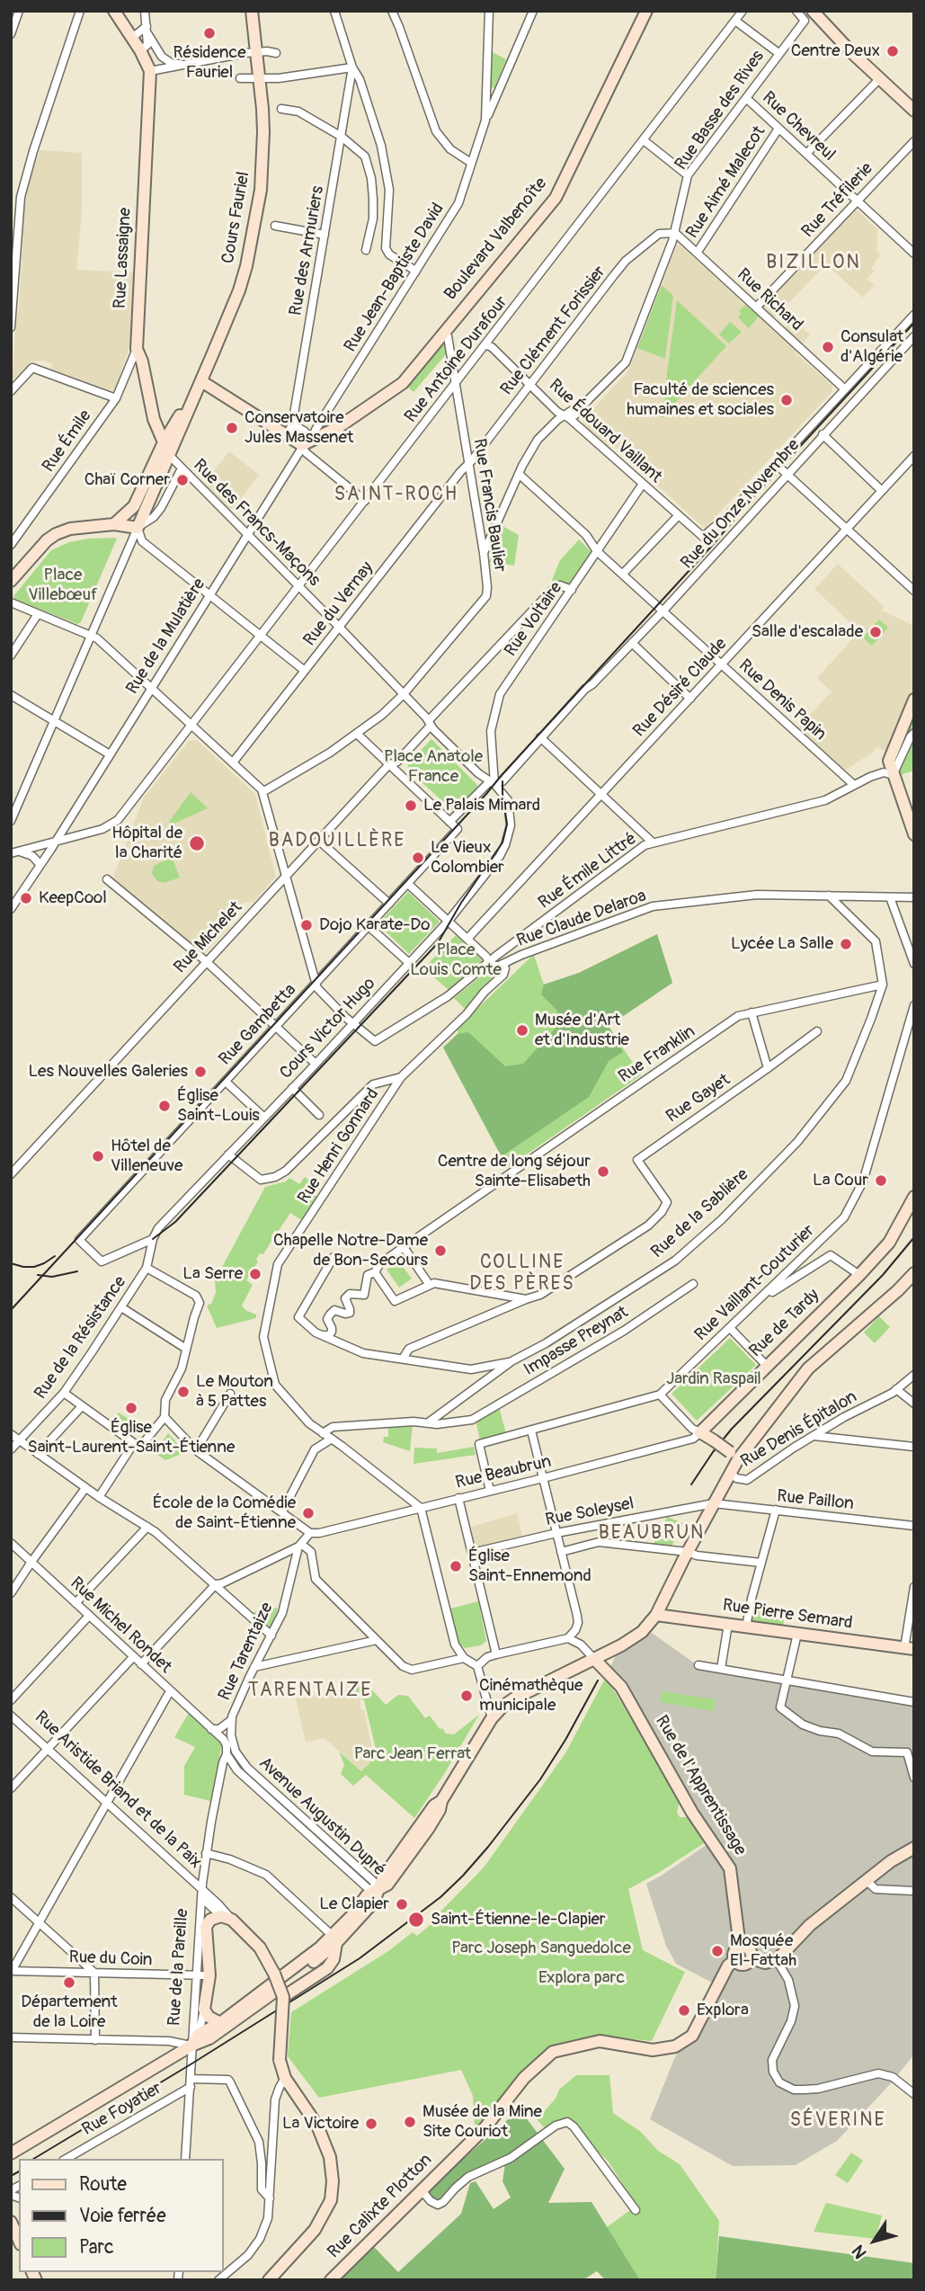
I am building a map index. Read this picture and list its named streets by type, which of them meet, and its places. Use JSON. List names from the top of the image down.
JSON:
{
  "streets": {
    "main road": [
      "Cours Fauriel",
      "Boulevard Valbenoîte",
      "Rue Lassaigne",
      "Rue de Tardy",
      "Rue Pierre Semard",
      "Rue de l'Apprentissage",
      "Rue Aristide Briand et de la Paix",
      "Rue de la Pareille",
      "Rue Calixte Plotton"
    ],
    "street": [
      "Rue Basse des Rives",
      "Rue Chevreul",
      "Rue Aimé Malecot",
      "Rue Tréfilerie",
      "Rue des Armuriers",
      "Rue Jean-Baptiste David",
      "Rue Richard",
      "Rue Clément Forissier",
      "Rue Antoine Durafour",
      "Rue Édouard Vaillant",
      "Rue Émile",
      "Rue du Onze Novembre",
      "Rue Francis Baulier",
      "Rue des Francs-Maçons",
      "Rue du Vernay",
      "Rue Voltaire",
      "Rue de la Mulatière",
      "Rue Désiré Claude",
      "Rue Denis Papin",
      "Rue Émile Littré",
      "Rue Claude Delaroa",
      "Rue Michelet",
      "Rue Gambetta",
      "Cours Victor Hugo",
      "Rue Franklin",
      "Rue Gayet",
      "Rue Henri Gonnard",
      "Rue de la Sablière",
      "Rue Vaillant-Couturier",
      "Rue de la Résistance",
      "Impasse Preynat",
      "Rue Denis Épitalon",
      "Rue Beaubrun",
      "Rue Paillon",
      "Rue Soleysel",
      "Rue Michel Rondet",
      "Rue Tarentaize",
      "Avenue Augustin Dupré",
      "Rue du Coin",
      "Rue Foyatier"
    ]
  },
  "crossings": [
    ["Rue Basse des Rives", "Rue Chevreul"],
    ["Rue Basse des Rives", "Rue Richard"],
    ["Rue Basse des Rives", "Rue Clément Forissier"],
    ["Rue Basse des Rives", "Rue Édouard Vaillant"],
    ["Rue Chevreul", "Rue Aimé Malecot"],
    ["Rue Chevreul", "Rue Tréfilerie"],
    ["Rue Aimé Malecot", "Rue Richard"],
    ["Rue Tréfilerie", "Rue Richard"],
    ["Cours Fauriel", "Rue Lassaigne"],
    ["Cours Fauriel", "Rue des Francs-Maçons"],
    ["Boulevard Valbenoîte", "Rue Jean-Baptiste David"],
    ["Boulevard Valbenoîte", "Rue Francis Baulier"],
    ["Boulevard Valbenoîte", "Rue de la Mulatière"],
    ["Rue Lassaigne", "Rue Émile"],
    ["Rue Jean-Baptiste David", "Rue de la Mulatière"],
    ["Rue Richard", "Rue Clément Forissier"],
    ["Rue Richard", "Rue du Onze Novembre"],
    ["Rue Clément Forissier", "Rue Édouard Vaillant"],
    ["Rue Clément Forissier", "Rue Francis Baulier"],
    ["Rue Clément Forissier", "Rue du Vernay"],
    ["Rue Antoine Durafour", "Rue Édouard Vaillant"],
    ["Rue Antoine Durafour", "Rue Francis Baulier"],
    ["Rue Antoine Durafour", "Rue des Francs-Maçons"],
    ["Rue Antoine Durafour", "Rue de la Mulatière"],
    ["Rue Édouard Vaillant", "Rue du Onze Novembre"],
    ["Rue Édouard Vaillant", "Rue Voltaire"],
    ["Rue du Onze Novembre", "Rue Voltaire"],
    ["Rue du Onze Novembre", "Rue Denis Papin"],
    ["Rue du Onze Novembre", "Cours Victor Hugo"],
    ["Rue Francis Baulier", "Rue des Francs-Maçons"],
    ["Rue Francis Baulier", "Rue du Vernay"],
    ["Rue des Francs-Maçons", "Rue du Vernay"],
    ["Rue des Francs-Maçons", "Rue de la Mulatière"],
    ["Rue des Francs-Maçons", "Rue Michelet"],
    ["Rue Voltaire", "Rue Denis Papin"],
    ["Rue Voltaire", "Rue Michelet"],
    ["Rue Voltaire", "Cours Victor Hugo"],
    ["Rue Désiré Claude", "Rue Denis Papin"],
    ["Rue Denis Papin", "Rue Émile Littré"],
    ["Rue Émile Littré", "Rue Claude Delaroa"],
    ["Rue Claude Delaroa", "Rue Henri Gonnard"],
    ["Rue Gambetta", "Cours Victor Hugo"],
    ["Rue Franklin", "Rue de la Sablière"],
    ["Rue Henri Gonnard", "Rue Beaubrun"],
    ["Rue de la Sablière", "Impasse Preynat"],
    ["Rue Vaillant-Couturier", "Rue Beaubrun"],
    ["Rue de Tardy", "Rue Beaubrun"],
    ["Rue Beaubrun", "Rue Tarentaize"],
    ["Rue Paillon", "Rue Soleysel"],
    ["Rue Michel Rondet", "Avenue Augustin Dupré"],
    ["Rue Tarentaize", "Avenue Augustin Dupré"],
    ["Rue de l'Apprentissage", "Rue Calixte Plotton"],
    ["Rue Aristide Briand et de la Paix", "Rue de la Pareille"],
    ["Rue du Coin", "Rue de la Pareille"],
    ["Rue de la Pareille", "Rue Foyatier"]
  ],
  "districts": [
    "BIZILLON",
    "SAINT-ROCH",
    "BADOUILLÈRE",
    "COLLINE DES PÈRES",
    "BEAUBRUN",
    "TARENTAIZE",
    "SÉVERINE"
  ],
  "parks": [
    "Place Villebœuf",
    "Place Anatole France",
    "Place Louis Comte",
    "Jardin Raspail",
    "Parc Jean Ferrat",
    "Parc Joseph Sanguedolce",
    "Explora parc"
  ],
  "places": [
    "Résidence Fauriel",
    "Centre Deux",
    "Consulat d'Algérie",
    "Faculté de sciences humaines et sociales",
    "Conservatoire Jules Massenet",
    "Chaï Corner",
    "Salle d'escalade",
    "Le Palais Mimard",
    "Hôpital de la Charité",
    "Le Vieux Colombier",
    "KeepCool",
    "Dojo Karate-Do",
    "Lycée La Salle",
    "Musée d'Art et d'Industrie",
    "Les Nouvelles Galeries",
    "Église Saint-Louis",
    "Hôtel de Villeneuve",
    "Centre de long séjour Sainte-Elisabeth",
    "La Cour",
    "Chapelle Notre-Dame de Bon-Secours",
    "La Serre",
    "Le Mouton à 5 Pattes",
    "Église Saint-Laurent-Saint-Étienne",
    "École de la Comédie de Saint-Étienne",
    "Église Saint-Ennemond",
    "Cinémathèque municipale",
    "Le Clapier",
    "Saint-Étienne-le-Clapier",
    "Mosquée El-Fattah",
    "Département de la Loire",
    "Explora",
    "Musée de la Mine Site Couriot",
    "La Victoire"
  ],
  "legend": ["Route", "Voie ferrée", "Parc"],
  "north": "bottom left"
}
